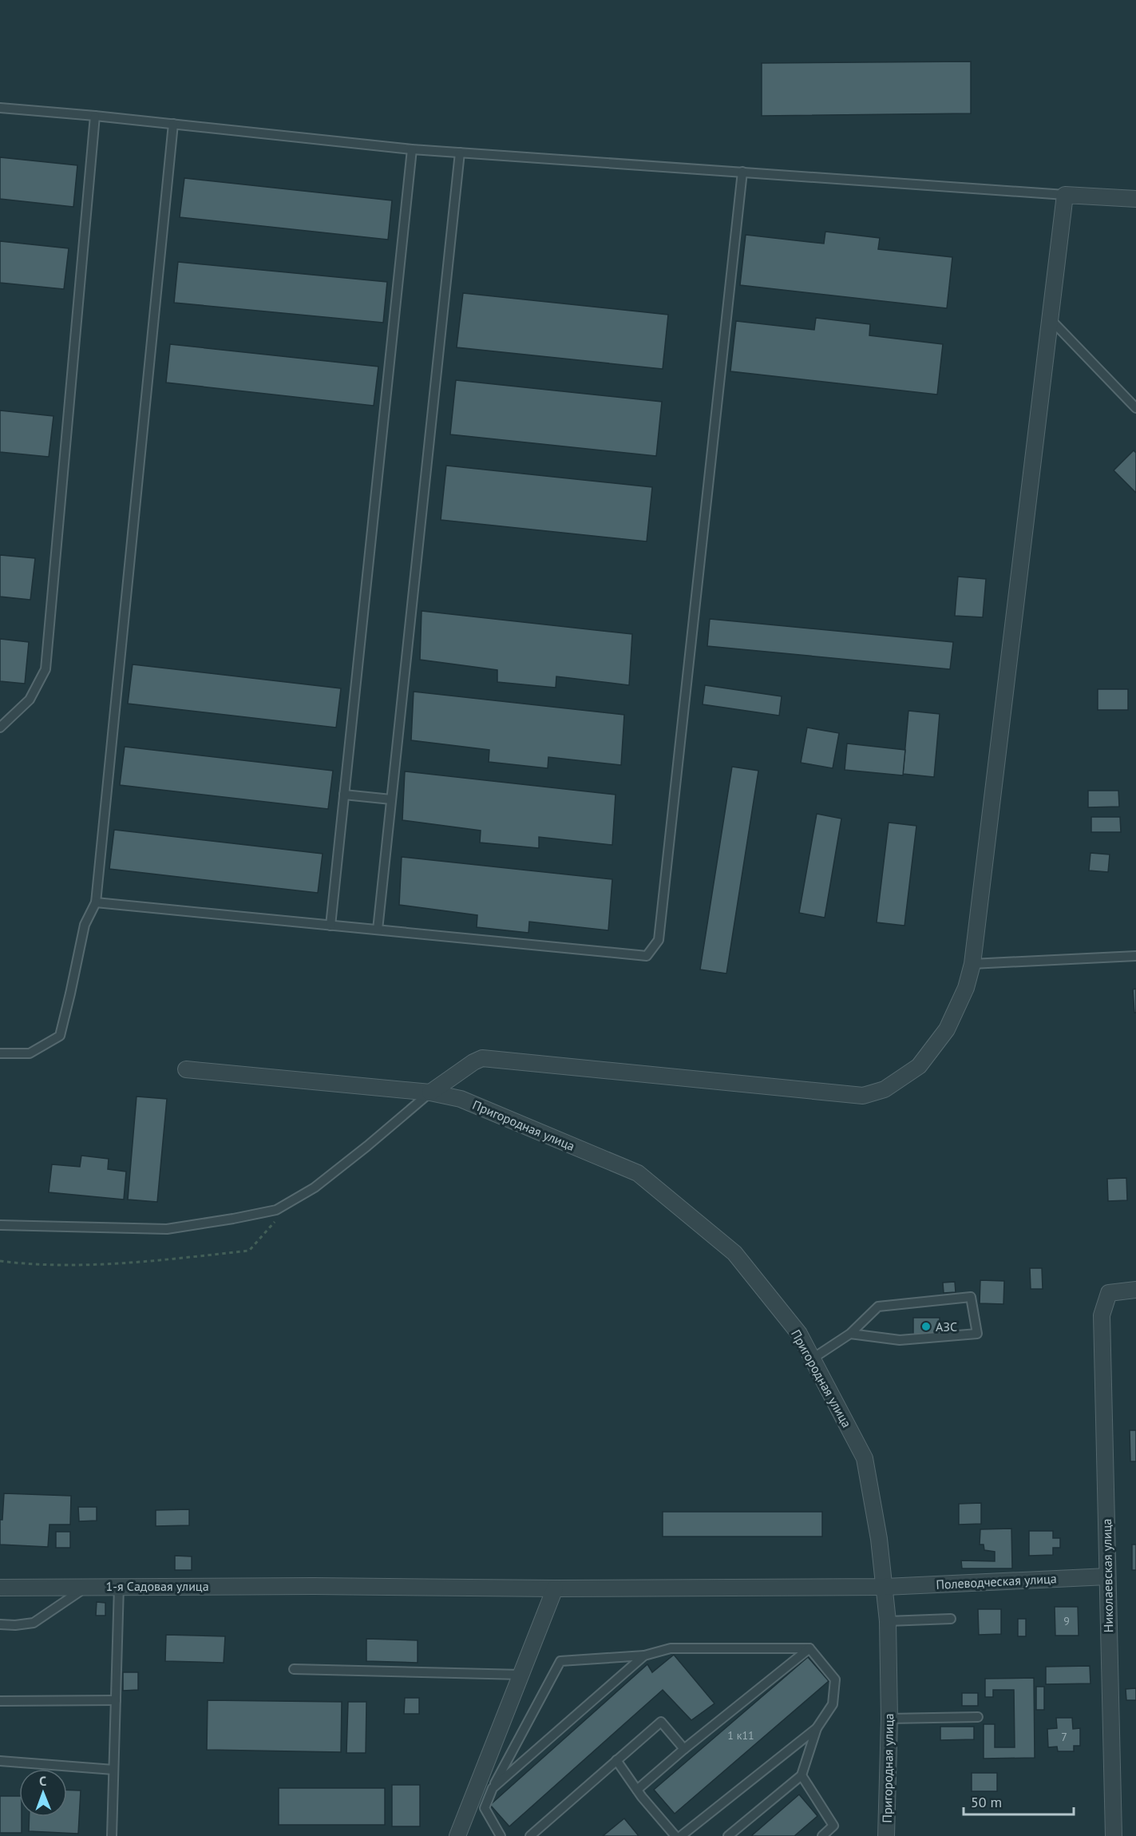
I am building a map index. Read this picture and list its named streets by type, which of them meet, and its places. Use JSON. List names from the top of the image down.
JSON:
{
  "streets": {
    "street": [
      "Пригородная улица",
      "Николаевская улица",
      "Полеводческая улица",
      "1-я Садовая улица"
    ]
  },
  "crossings": [
    ["Пригородная улица", "Полеводческая улица"],
    ["Николаевская улица", "Полеводческая улица"],
    ["Полеводческая улица", "1-я Садовая улица"]
  ],
  "places": ["АЗС"],
  "house_numbers": ["9", "1 к11", "7"],
  "scale_bar": "50 m",
  "north": "top"
}
